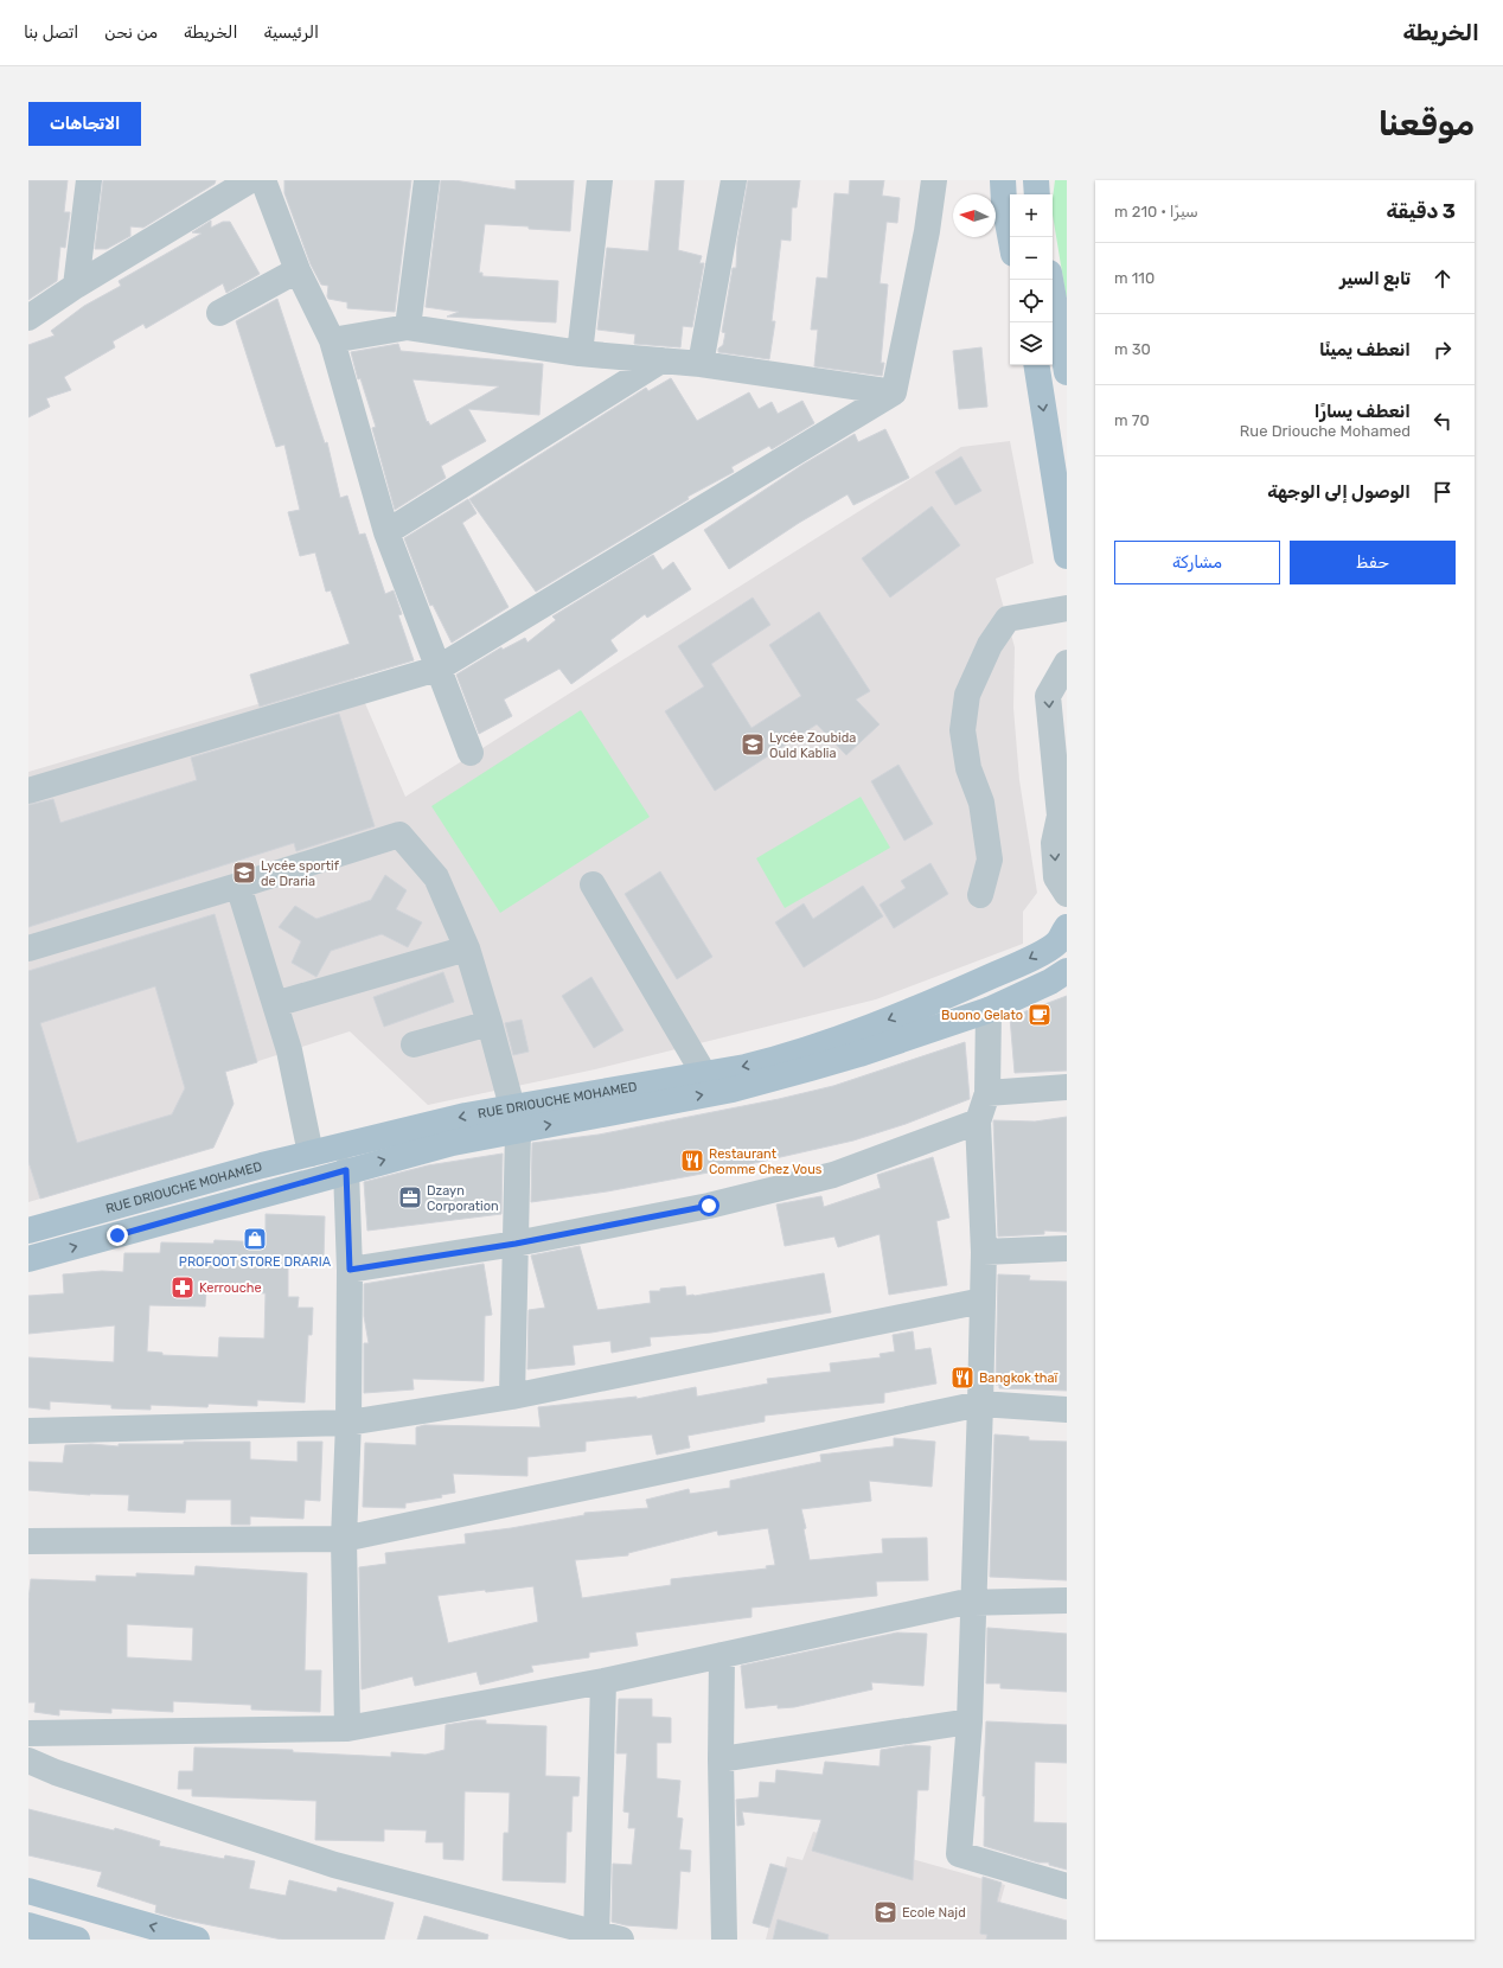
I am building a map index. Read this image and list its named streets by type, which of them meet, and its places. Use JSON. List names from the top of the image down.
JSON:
{
  "streets": {
    "main road": ["RUE DRIOUCHE MOHAMED"]
  },
  "places": {
    "school or university": ["Lycée Zoubida Ould Kablia", "Lycée sportif de Draria", "Ecole Najd"],
    "cafe": ["Buono Gelato"],
    "restaurant": ["Restaurant Comme Chez Vous", "Bangkok thaï"],
    "office": ["Dzayn Corporation"],
    "shop": ["PROFOOT STORE DRARIA"],
    "pharmacy": ["Kerrouche"]
  },
  "north": "left",
  "page": {
    "header": "الخريطة",
    "nav": [
      "الرئيسية",
      "الخريطة",
      "من نحن",
      "اتصل بنا"
    ],
    "buttons": [
      "الاتجاهات",
      ["حفظ", "مشاركة"]
    ],
    "title": "موقعنا",
    "heading": ["3 دقيقة", "سيرًا · 210 m"],
    "map_buttons": ["+", "−"],
    "list": [
      ["تابع السير", "110 m"],
      ["انعطف يمينًا", "30 m"],
      ["انعطف يسارًا", "Rue Driouche Mohamed", "70 m"],
      "الوصول إلى الوجهة"
    ]
  }
}
